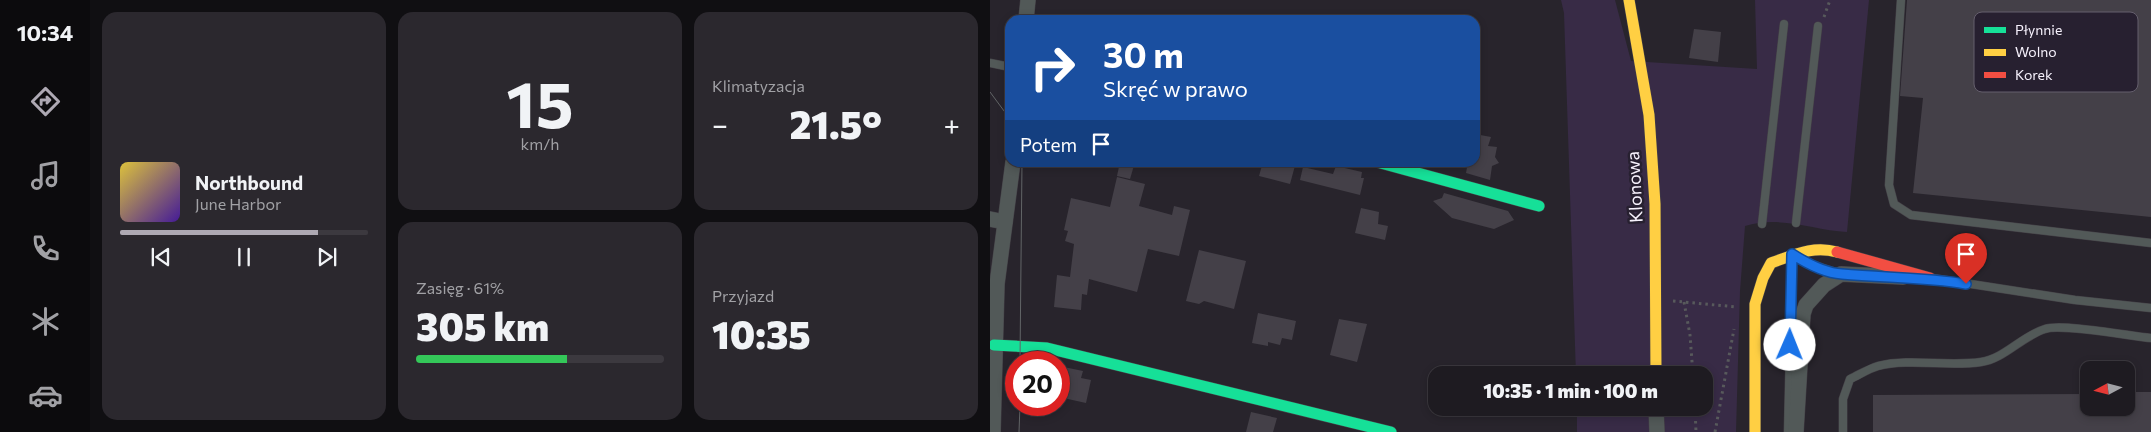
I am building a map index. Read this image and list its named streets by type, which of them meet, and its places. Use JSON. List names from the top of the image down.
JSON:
{
  "streets": {
    "street": ["Klonowa"]
  },
  "legend": ["Płynnie", "Wolno", "Korek"],
  "north": "left",
  "page": {
    "tabs": "10:34",
    "tile": [
      ["15", "km/h"],
      "Klimatyzacja",
      ["Zasięg · 61%", "305 km"],
      ["Przyjazd", "10:35"]
    ],
    "turn": ["30 m", "Skręć w prawo"],
    "heat": ["−", "21.5°", "+"],
    "then": "Potem",
    "song": ["Northbound", "June Harbor"],
    "limit": "20",
    "trip": "10:35 · 1 min · 100 m"
  }
}
